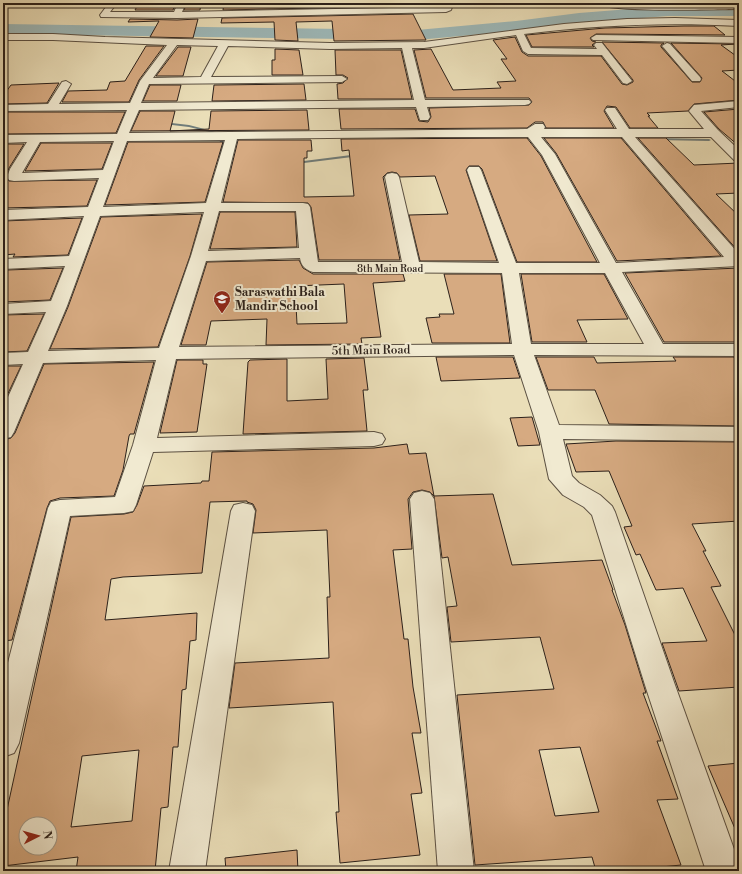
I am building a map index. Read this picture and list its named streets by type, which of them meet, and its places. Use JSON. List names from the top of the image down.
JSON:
{
  "streets": {
    "street": ["8th Main Road", "5th Main Road"]
  },
  "places": {
    "school or university": ["Saraswathi Bala Mandir School"]
  },
  "north": "right"
}
